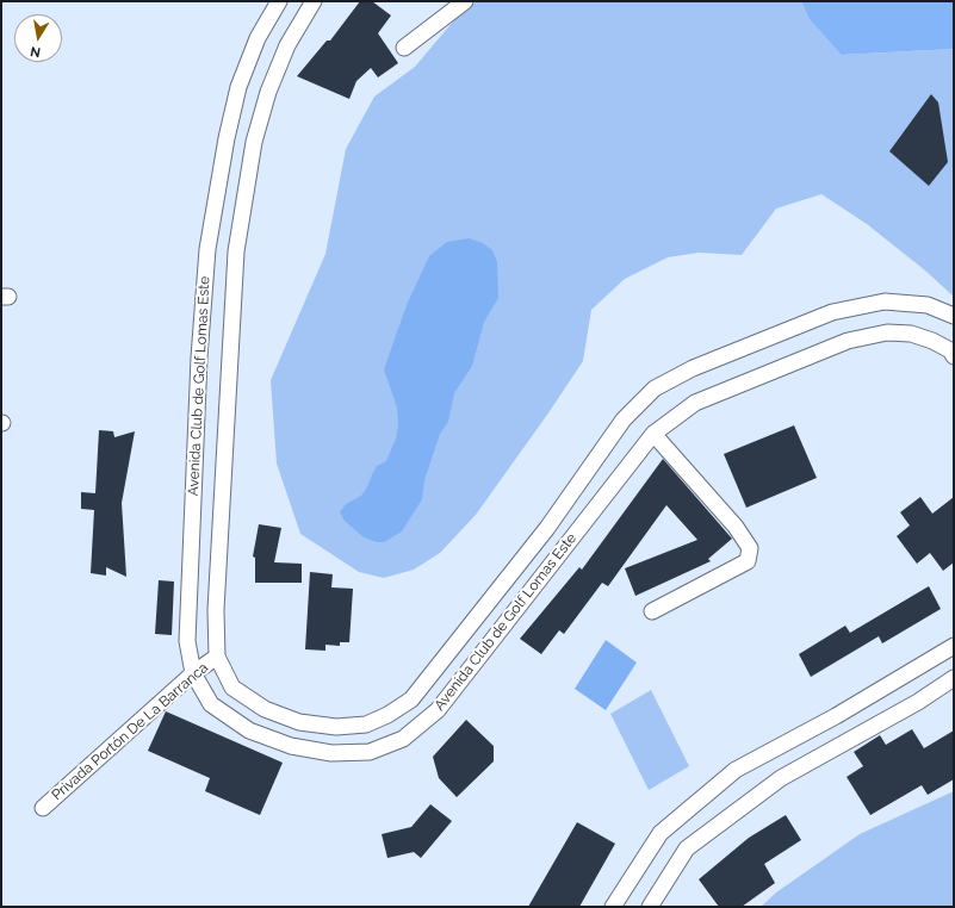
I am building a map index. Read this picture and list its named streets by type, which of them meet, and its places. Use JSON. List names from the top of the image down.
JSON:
{
  "streets": {
    "street": ["Avenida Club de Golf Lomas Este", "Privada Portón De La Barranca"]
  },
  "crossings": [
    ["Avenida Club de Golf Lomas Este", "Privada Portón De La Barranca"]
  ],
  "north": "bottom"
}
